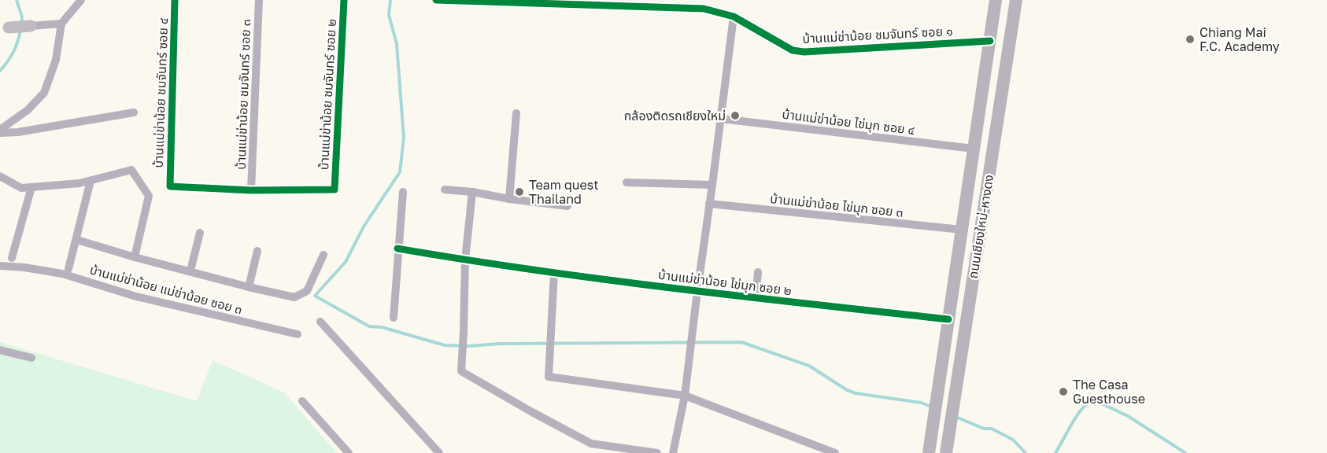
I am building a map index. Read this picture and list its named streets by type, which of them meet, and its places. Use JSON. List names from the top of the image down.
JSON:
{
  "streets": {
    "main road": ["ถนนเชียงใหม่-หางดง"],
    "street": [
      "บ้านแม่ข่าน้อย ชมจันทร์ ซอย ๑",
      "บ้านแม่ข่าน้อย ชมจันทร์ ซอย ๔",
      "บ้านแม่ข่าน้อย ชมจันทร์ ซอย ๓",
      "บ้านแม่ข่าน้อย ชมจันทร์ ซอย ๒",
      "บ้านแม่ข่าน้อย ไข่มุก ซอย ๔",
      "บ้านแม่ข่าน้อย ไข่มุก ซอย ๓",
      "บ้านแม่ข่าน้อย ไข่มุก ซอย ๒",
      "บ้านแม่ข่าน้อย แม่ข่าน้อย ซอย ๓"
    ]
  },
  "crossings": [
    ["บ้านแม่ข่าน้อย ชมจันทร์ ซอย ๑", "ถนนเชียงใหม่-หางดง"],
    ["บ้านแม่ข่าน้อย ชมจันทร์ ซอย ๔", "บ้านแม่ข่าน้อย ชมจันทร์ ซอย ๓"],
    ["บ้านแม่ข่าน้อย ชมจันทร์ ซอย ๔", "บ้านแม่ข่าน้อย ชมจันทร์ ซอย ๒"],
    ["บ้านแม่ข่าน้อย ชมจันทร์ ซอย ๓", "บ้านแม่ข่าน้อย ชมจันทร์ ซอย ๒"],
    ["บ้านแม่ข่าน้อย ไข่มุก ซอย ๔", "ถนนเชียงใหม่-หางดง"],
    ["บ้านแม่ข่าน้อย ไข่มุก ซอย ๓", "ถนนเชียงใหม่-หางดง"],
    ["ถนนเชียงใหม่-หางดง", "บ้านแม่ข่าน้อย ไข่มุก ซอย ๒"]
  ],
  "places": [
    "Chiang Mai F.C. Academy",
    "กล้องติดรถเชียงใหม่",
    "Team quest Thailand",
    "The Casa Guesthouse"
  ]
}
